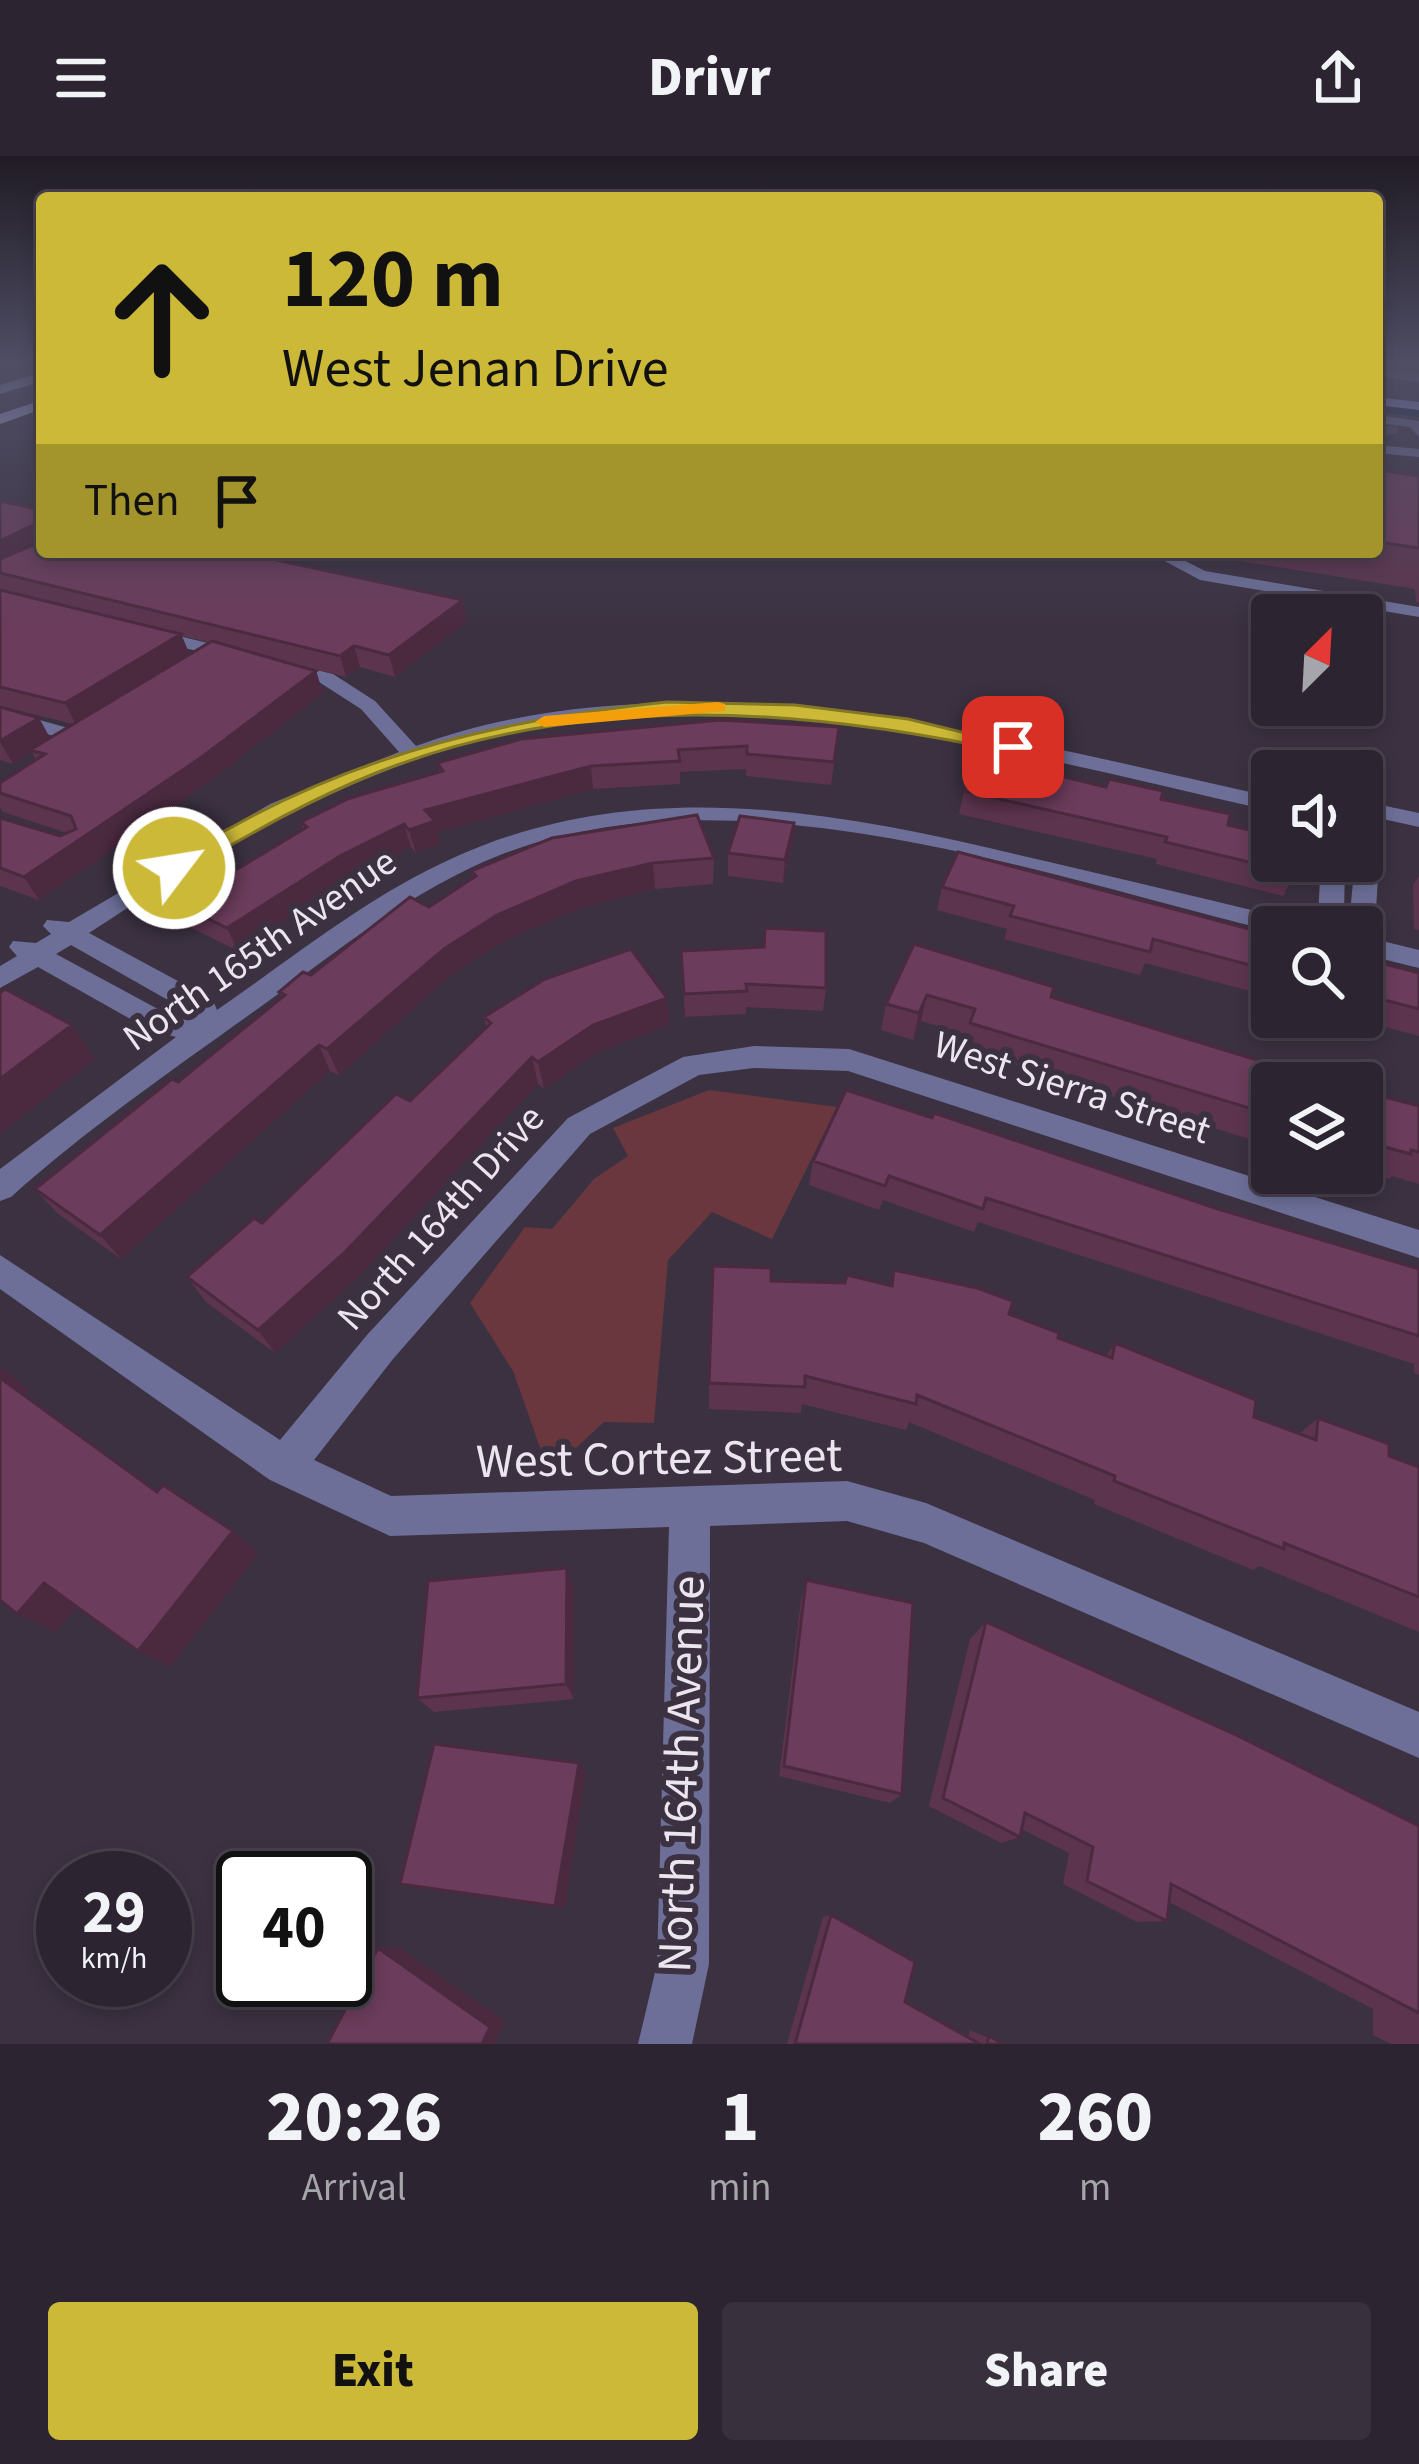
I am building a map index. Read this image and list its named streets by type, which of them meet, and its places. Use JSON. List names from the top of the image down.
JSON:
{
  "streets": {
    "street": [
      "North 165th Avenue",
      "West Sierra Street",
      "North 164th Drive",
      "West Cortez Street",
      "North 164th Avenue"
    ]
  },
  "crossings": [
    ["West Sierra Street", "North 164th Drive"],
    ["North 164th Drive", "West Cortez Street"],
    ["West Cortez Street", "North 164th Avenue"]
  ],
  "north": "top right",
  "page": {
    "header": "Drivr",
    "turn": ["120 m", "West Jenan Drive"],
    "then": "Then",
    "speed": "29 km/h",
    "limit": "40",
    "eta": [
      "20:26",
      "Arrival",
      "1",
      "min",
      "260",
      "m"
    ],
    "buttons": ["Exit", "Share"]
  }
}
